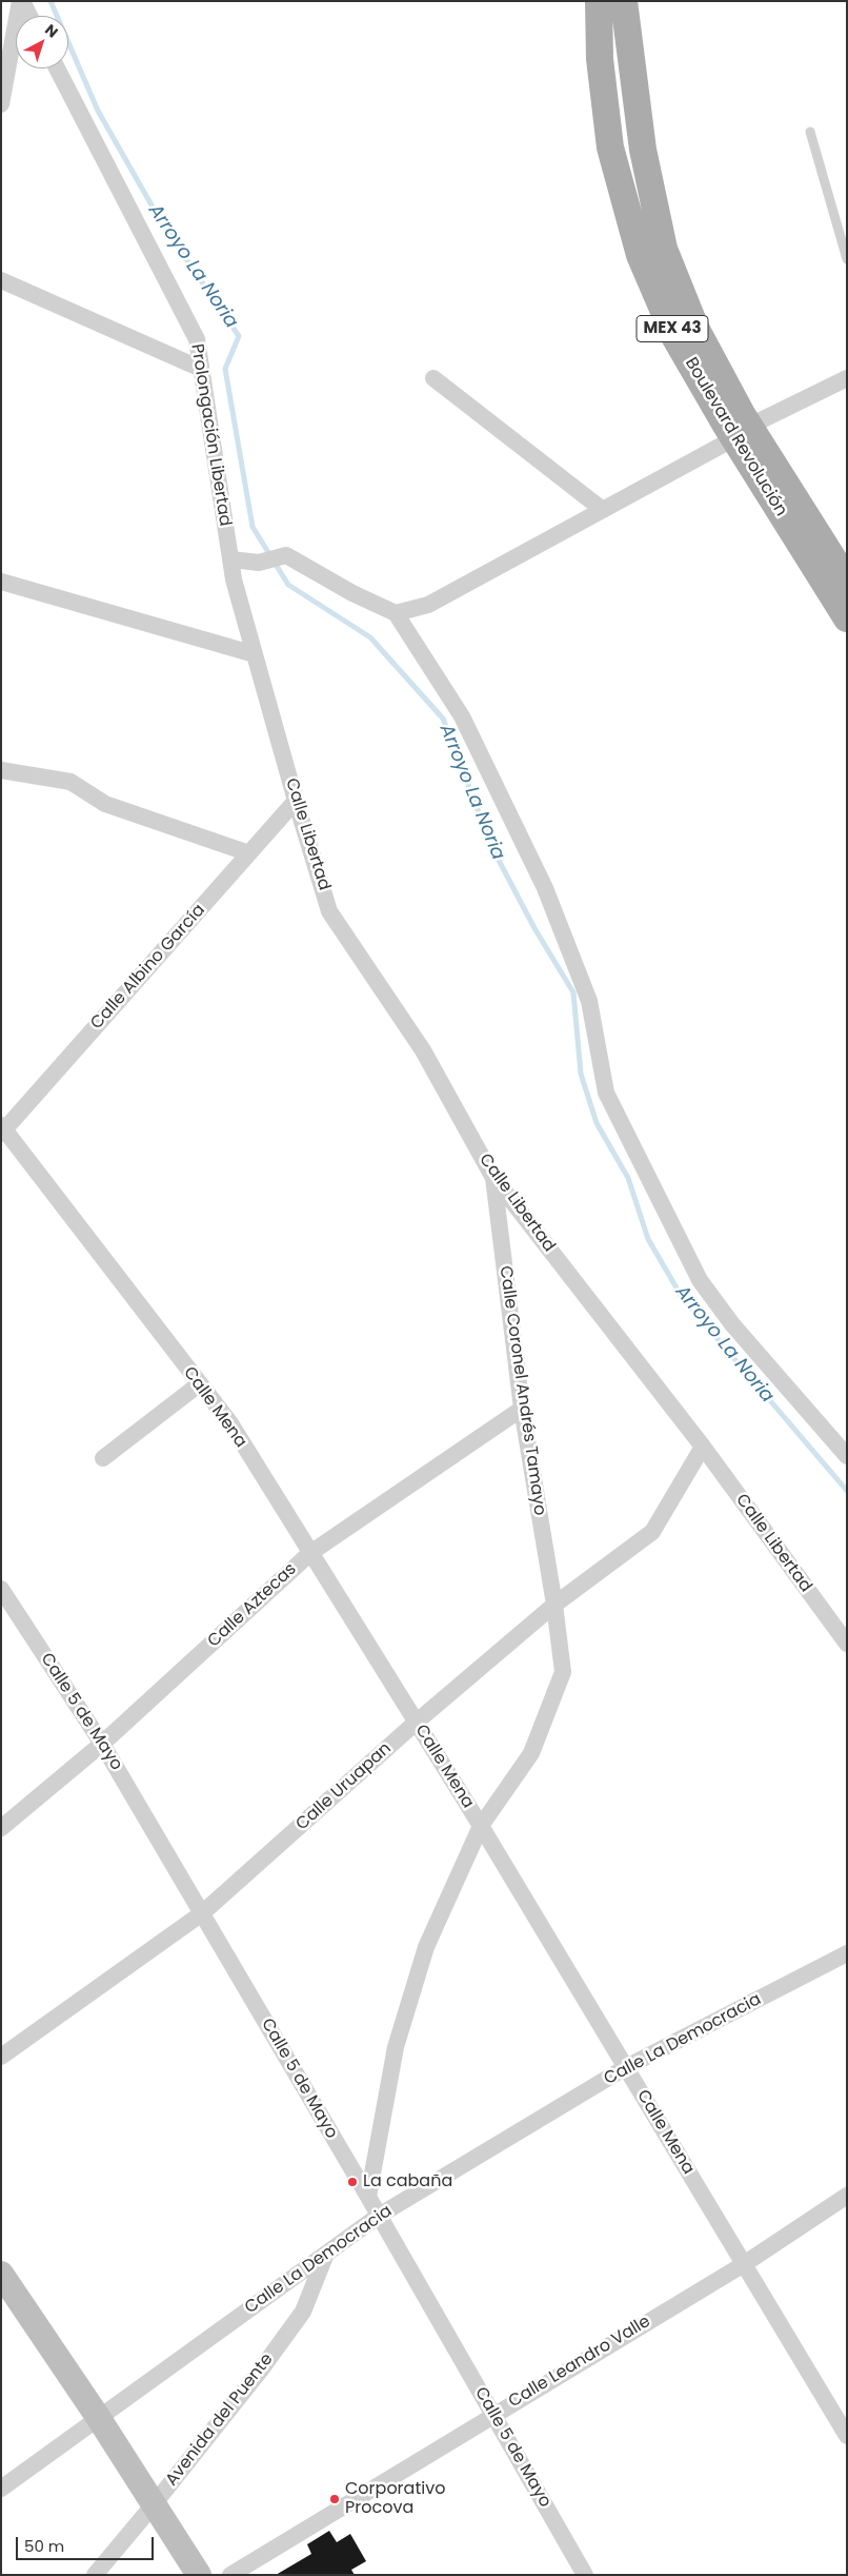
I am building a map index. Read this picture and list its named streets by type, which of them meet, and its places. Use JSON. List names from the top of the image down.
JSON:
{
  "streets": {
    "main road": ["MEX 43", "Boulevard Revolución"],
    "street": [
      "Prolongación Libertad",
      "Calle Libertad",
      "Calle Albino García",
      "Calle Coronel Andrés Tamayo",
      "Calle Mena",
      "Calle Aztecas",
      "Calle 5 de Mayo",
      "Calle Uruapan",
      "Calle La Democracia",
      "Calle Leandro Valle",
      "Avenida del Puente"
    ]
  },
  "crossings": [
    ["Prolongación Libertad", "Calle Libertad"],
    ["Calle Libertad", "Calle Albino García"],
    ["Calle Libertad", "Calle Coronel Andrés Tamayo"],
    ["Calle Libertad", "Calle Uruapan"],
    ["Calle Albino García", "Calle Mena"],
    ["Calle Coronel Andrés Tamayo", "Calle Aztecas"],
    ["Calle Coronel Andrés Tamayo", "Calle Uruapan"],
    ["Calle Mena", "Calle Aztecas"],
    ["Calle Mena", "Calle Uruapan"],
    ["Calle Mena", "Calle La Democracia"],
    ["Calle Mena", "Calle Leandro Valle"],
    ["Calle Aztecas", "Calle 5 de Mayo"],
    ["Calle 5 de Mayo", "Calle Uruapan"],
    ["Calle 5 de Mayo", "Calle La Democracia"],
    ["Calle 5 de Mayo", "Calle Leandro Valle"],
    ["Calle La Democracia", "Avenida del Puente"]
  ],
  "water": ["Arroyo La Noria"],
  "places": ["La cabaña", "Corporativo Procova"],
  "scale_bar": "50 m",
  "north": "top right"
}
